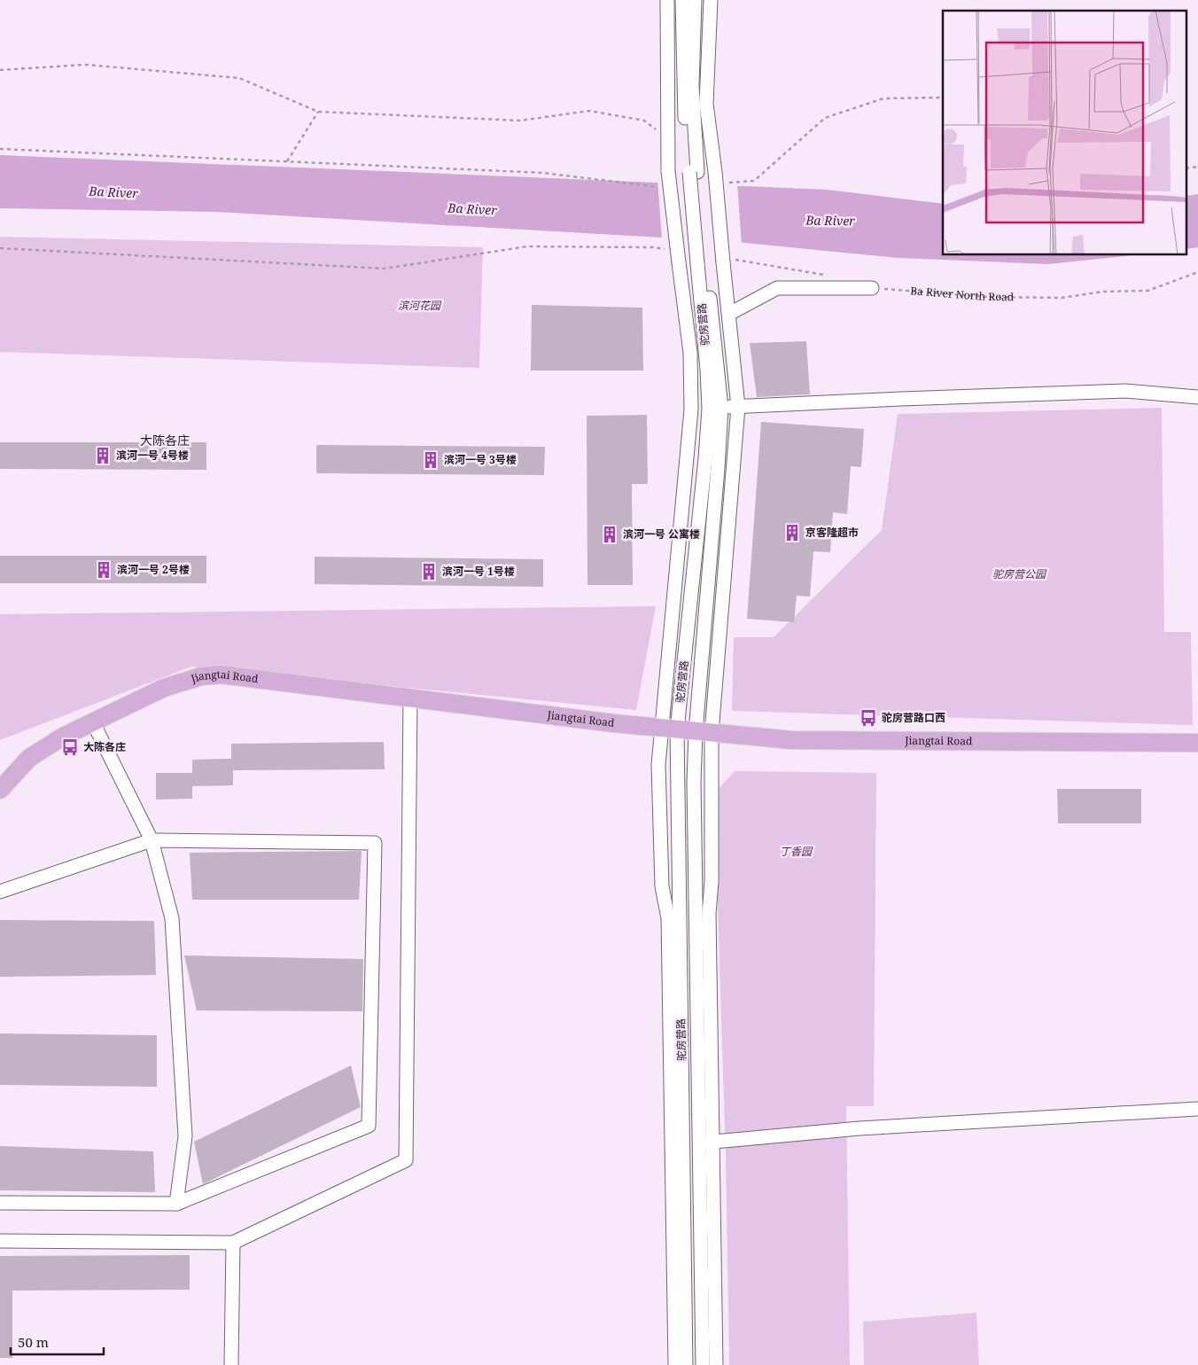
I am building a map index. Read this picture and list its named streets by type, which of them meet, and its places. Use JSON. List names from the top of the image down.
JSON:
{
  "streets": {
    "main road": ["Jiangtai Road"],
    "street": ["驼房营路"],
    "path": ["Ba River North Road"]
  },
  "crossings": [
    ["驼房营路", "Jiangtai Road"]
  ],
  "districts": ["大陈各庄"],
  "water": ["Ba River"],
  "parks": ["滨河花园", "驼房营公园", "丁香园"],
  "places": {
    "building": [
      "滨河一号 4号楼",
      "滨河一号 3号楼",
      "京客隆超市",
      "滨河一号 公寓楼",
      "滨河一号 2号楼",
      "滨河一号 1号楼"
    ],
    "bus stop": ["驼房营路口西", "大陈各庄"]
  },
  "scale_bar": "50 m"
}
